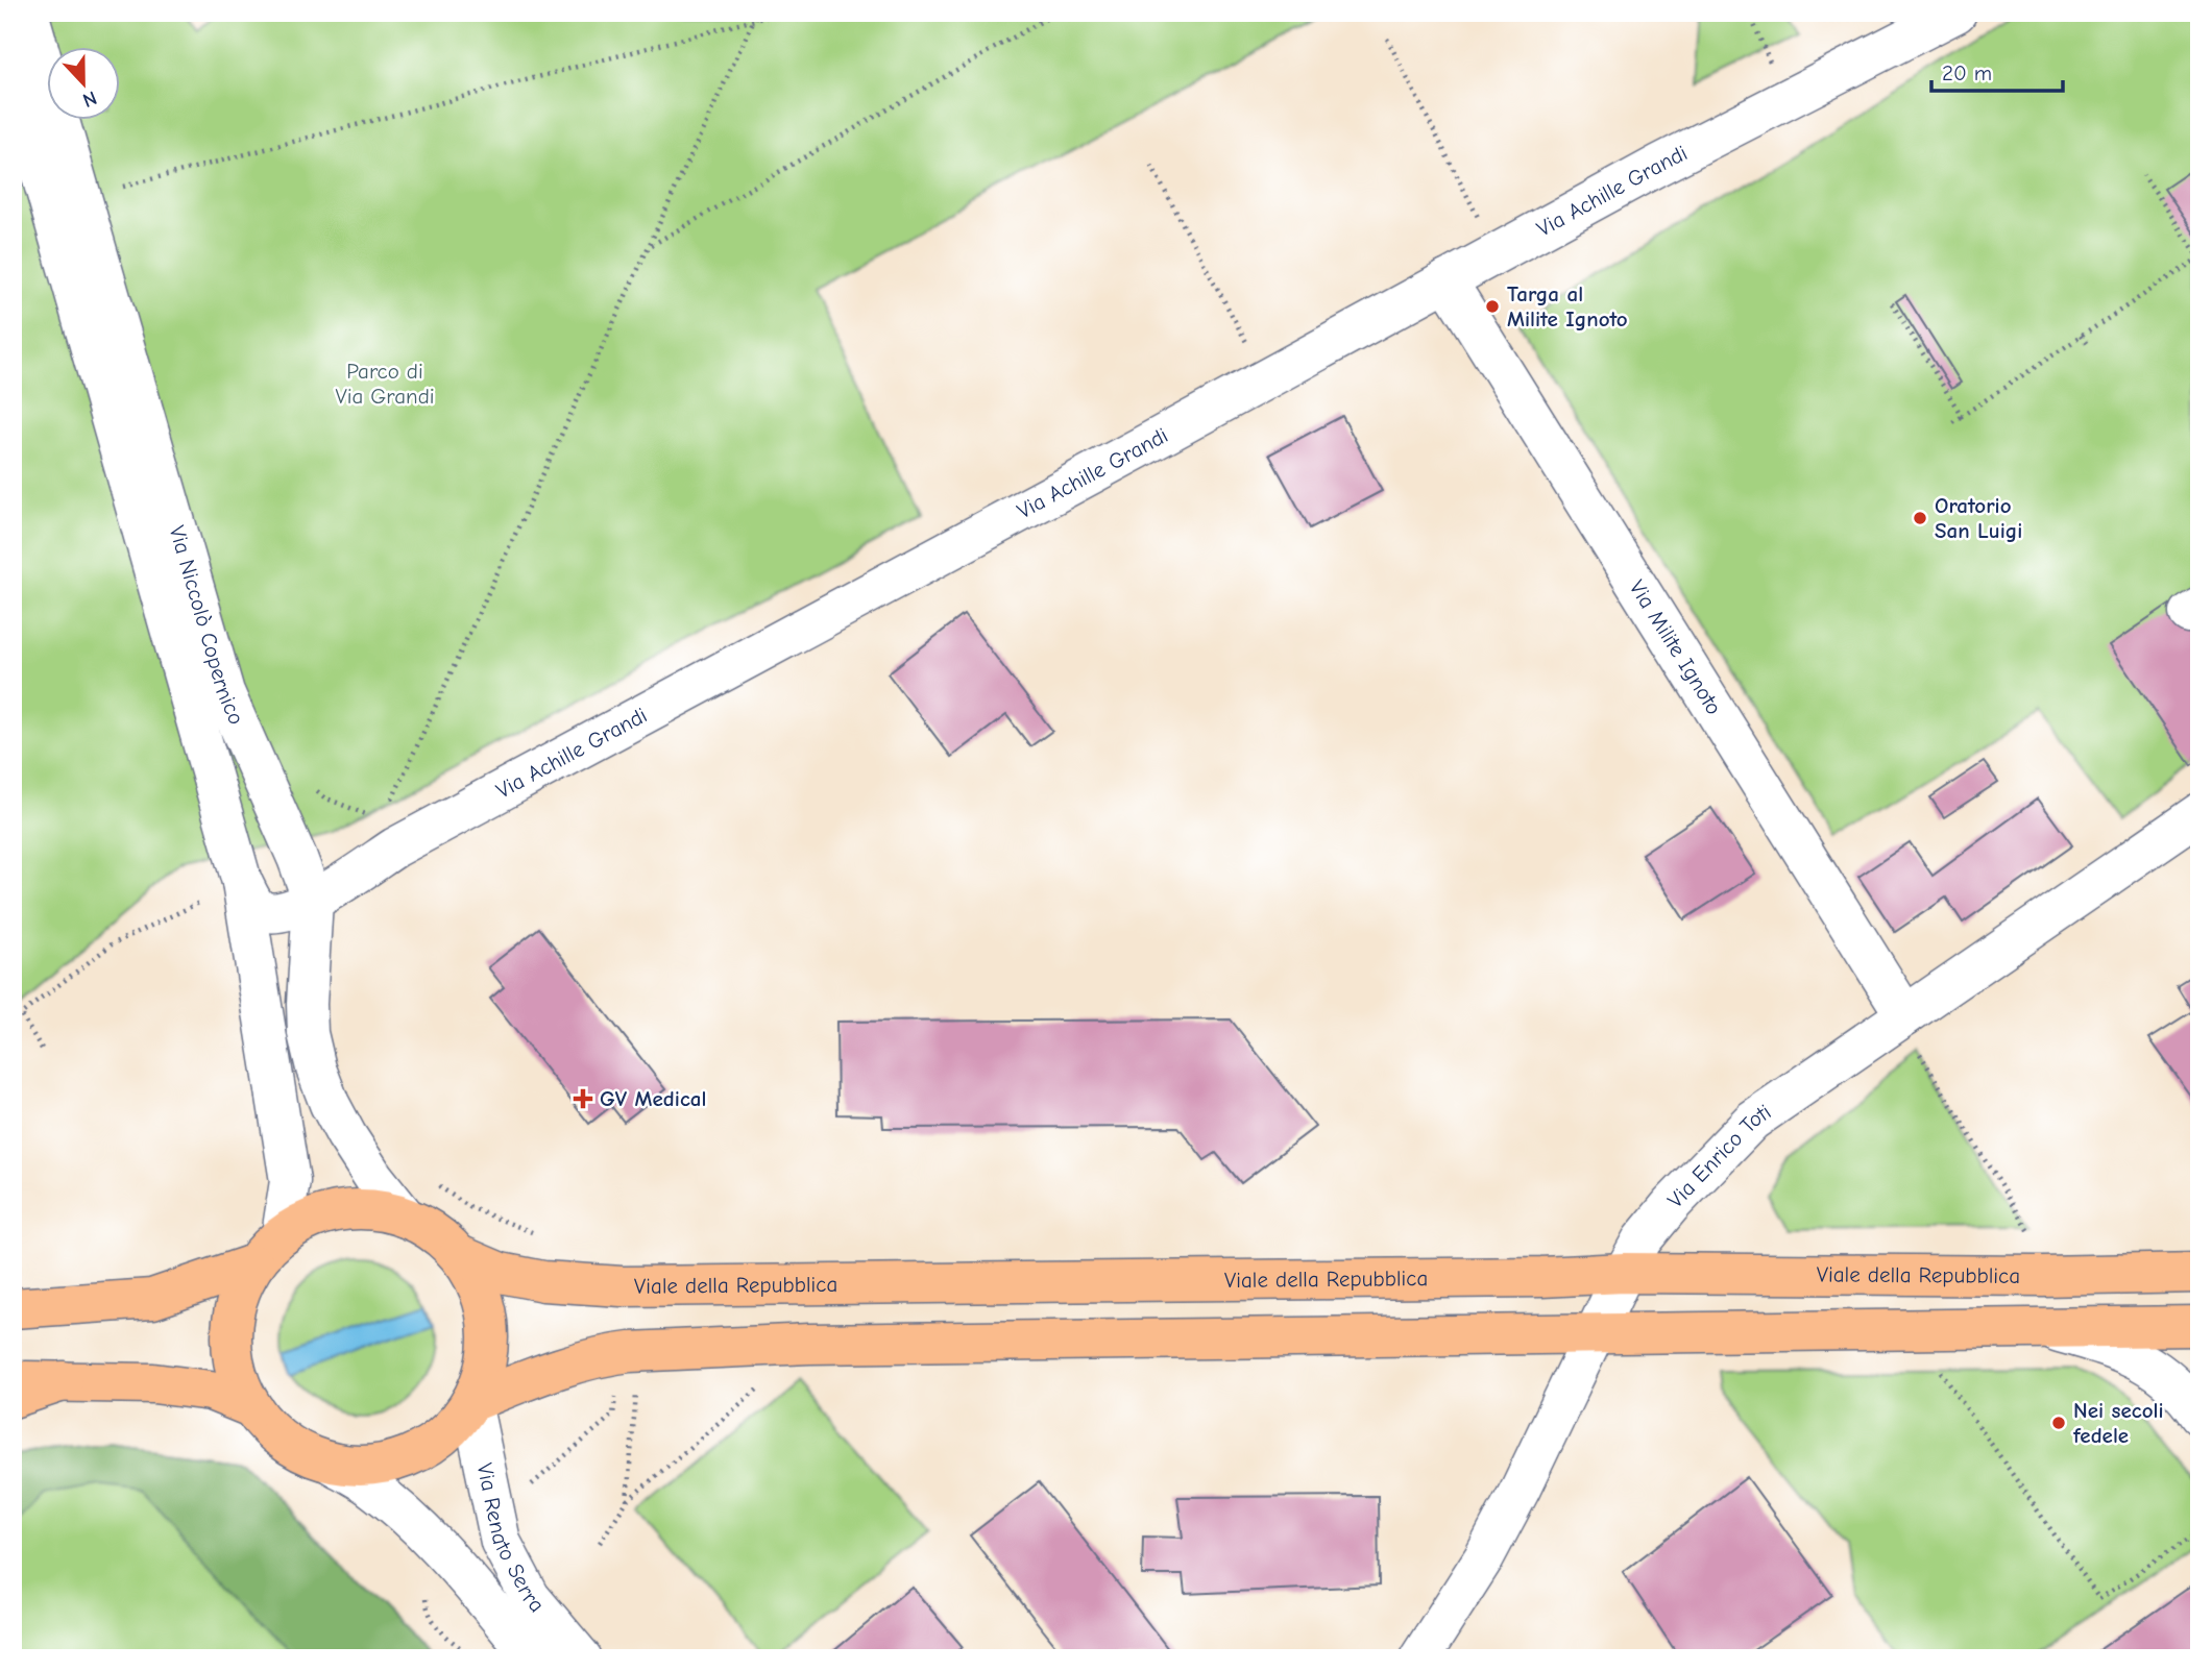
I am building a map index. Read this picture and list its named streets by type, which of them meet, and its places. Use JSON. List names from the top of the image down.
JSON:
{
  "streets": {
    "main road": ["Viale della Repubblica"],
    "street": [
      "Via Achille Grandi",
      "Via Niccolò Copernico",
      "Via Milite Ignoto",
      "Via Enrico Toti",
      "Via Renato Serra"
    ]
  },
  "crossings": [
    ["Via Achille Grandi", "Via Niccolò Copernico"],
    ["Via Achille Grandi", "Via Milite Ignoto"],
    ["Via Niccolò Copernico", "Viale della Repubblica"],
    ["Via Niccolò Copernico", "Via Renato Serra"],
    ["Via Milite Ignoto", "Via Enrico Toti"],
    ["Via Enrico Toti", "Viale della Repubblica"],
    ["Viale della Repubblica", "Via Renato Serra"]
  ],
  "parks": ["Parco di Via Grandi"],
  "places": {
    "other": ["Targa al Milite Ignoto", "Oratorio San Luigi", "Nei secoli fedele"],
    "health": ["GV Medical"]
  },
  "scale_bar": "20 m",
  "north": "bottom"
}
